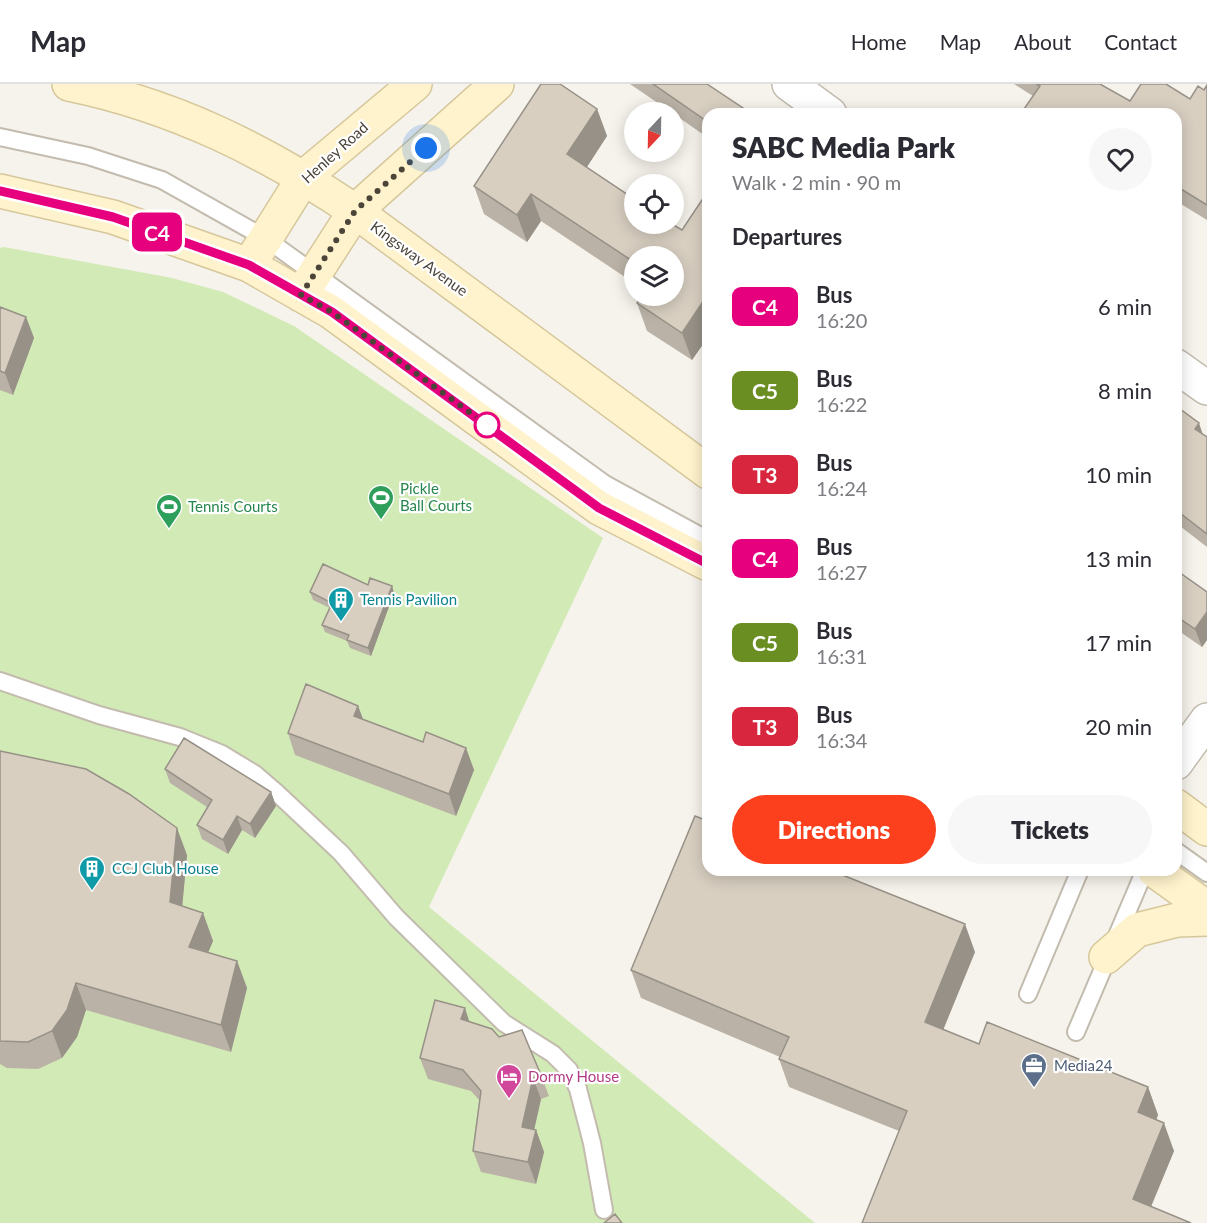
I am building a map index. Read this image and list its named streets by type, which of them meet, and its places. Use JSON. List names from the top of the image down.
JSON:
{
  "streets": {
    "main road": ["Henley Road", "Kingsway Avenue"]
  },
  "crossings": [
    ["Henley Road", "Kingsway Avenue"]
  ],
  "places": {
    "sports": ["Pickle Ball Courts", "Tennis Courts"],
    "building": ["Tennis Pavilion", "CCJ Club House"],
    "office": ["Media24"],
    "hotel": ["Dormy House"]
  },
  "lines": ["bus line C4"],
  "north": "bottom",
  "page": {
    "header": "Map",
    "nav": [
      "Home",
      "Map",
      "About",
      "Contact"
    ],
    "on_map": "C4",
    "heading": [
      ["SABC Media Park", "Walk · 2 min · 90 m"],
      "Departures"
    ],
    "list": [
      {
        "mark": "C4",
        "name": "Bus",
        "note": "16:20",
        "value": "6 min"
      },
      {
        "mark": "C5",
        "name": "Bus",
        "note": "16:22",
        "value": "8 min"
      },
      {
        "mark": "T3",
        "name": "Bus",
        "note": "16:24",
        "value": "10 min"
      },
      {
        "mark": "C4",
        "name": "Bus",
        "note": "16:27",
        "value": "13 min"
      },
      {
        "mark": "C5",
        "name": "Bus",
        "note": "16:31",
        "value": "17 min"
      },
      {
        "mark": "T3",
        "name": "Bus",
        "note": "16:34",
        "value": "20 min"
      }
    ],
    "buttons": ["Directions", "Tickets"]
  }
}
